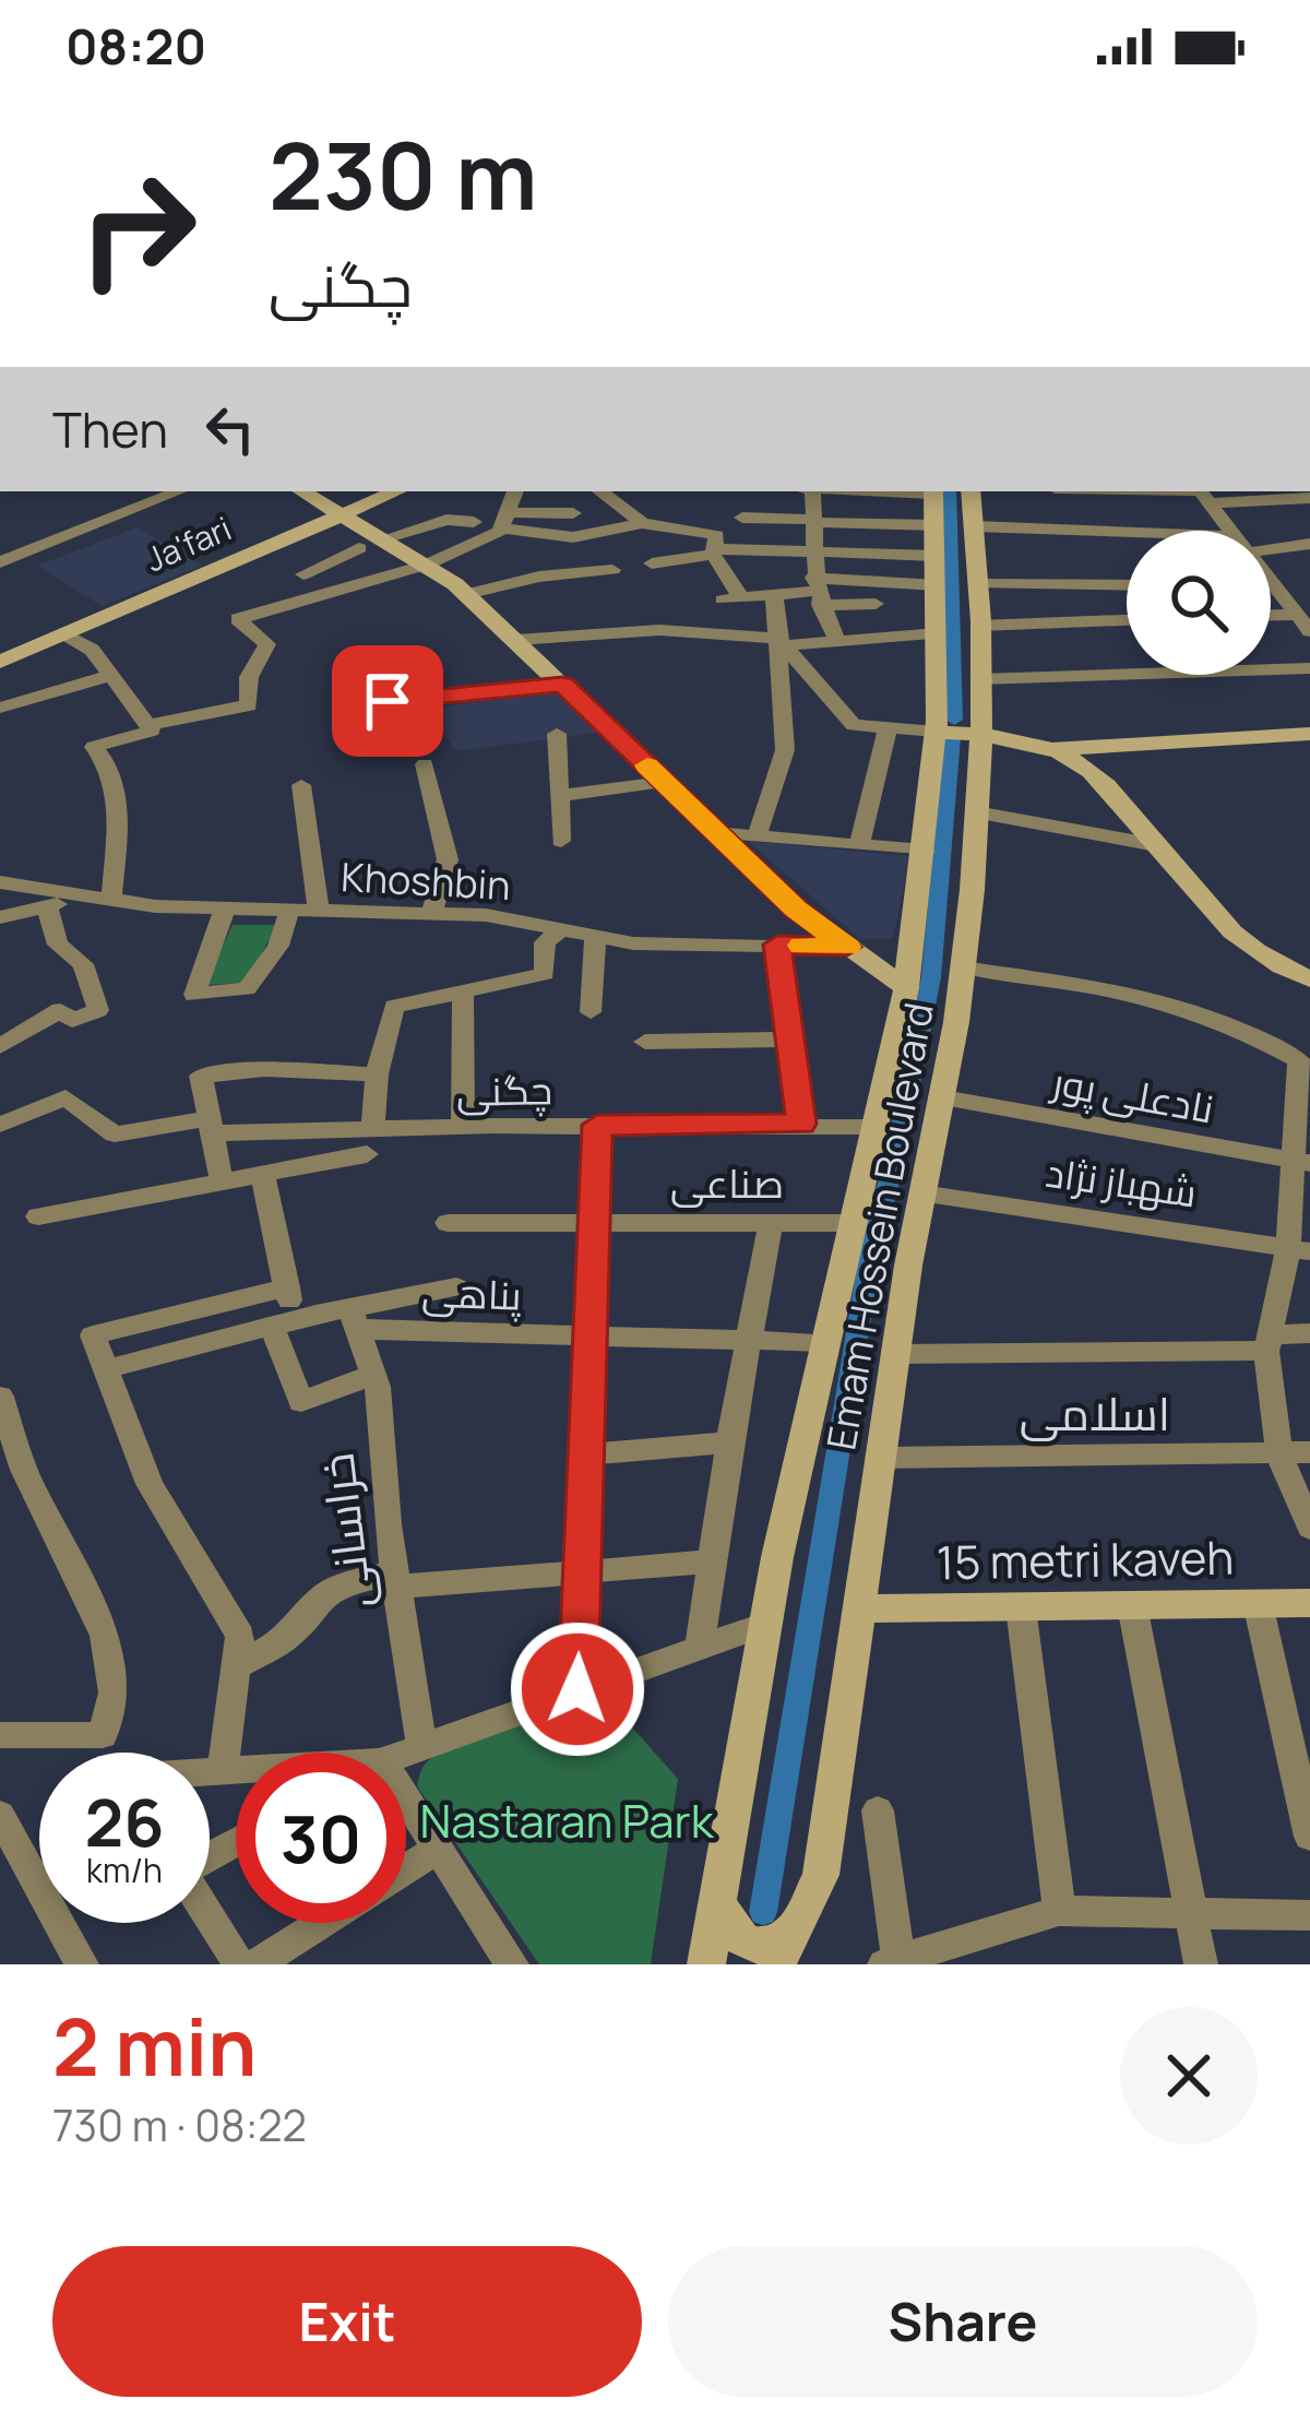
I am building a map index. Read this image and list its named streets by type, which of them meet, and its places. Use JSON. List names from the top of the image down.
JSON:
{
  "streets": {
    "main road": ["Ja'fari", "Emam Hossein Boulevard", "15 metri kaveh"],
    "street": [
      "Khoshbin",
      "چگنی",
      "نادعلی پور",
      "شهباز نژاد",
      "صناعی",
      "پناهی",
      "اسلامی",
      "خراسانی"
    ]
  },
  "crossings": [
    ["چگنی", "Emam Hossein Boulevard"],
    ["نادعلی پور", "Emam Hossein Boulevard"],
    ["شهباز نژاد", "Emam Hossein Boulevard"],
    ["صناعی", "Emam Hossein Boulevard"],
    ["Emam Hossein Boulevard", "پناهی"],
    ["Emam Hossein Boulevard", "اسلامی"],
    ["Emam Hossein Boulevard", "15 metri kaveh"],
    ["پناهی", "خراسانی"]
  ],
  "parks": ["Nastaran Park"],
  "page": {
    "status": "08:20",
    "turn": ["230 m", "چگنی"],
    "then": "Then",
    "speed": "26 km/h",
    "limit": "30",
    "heading": ["2 min", "730 m · 08:22"],
    "buttons": ["Exit", "Share"]
  }
}
